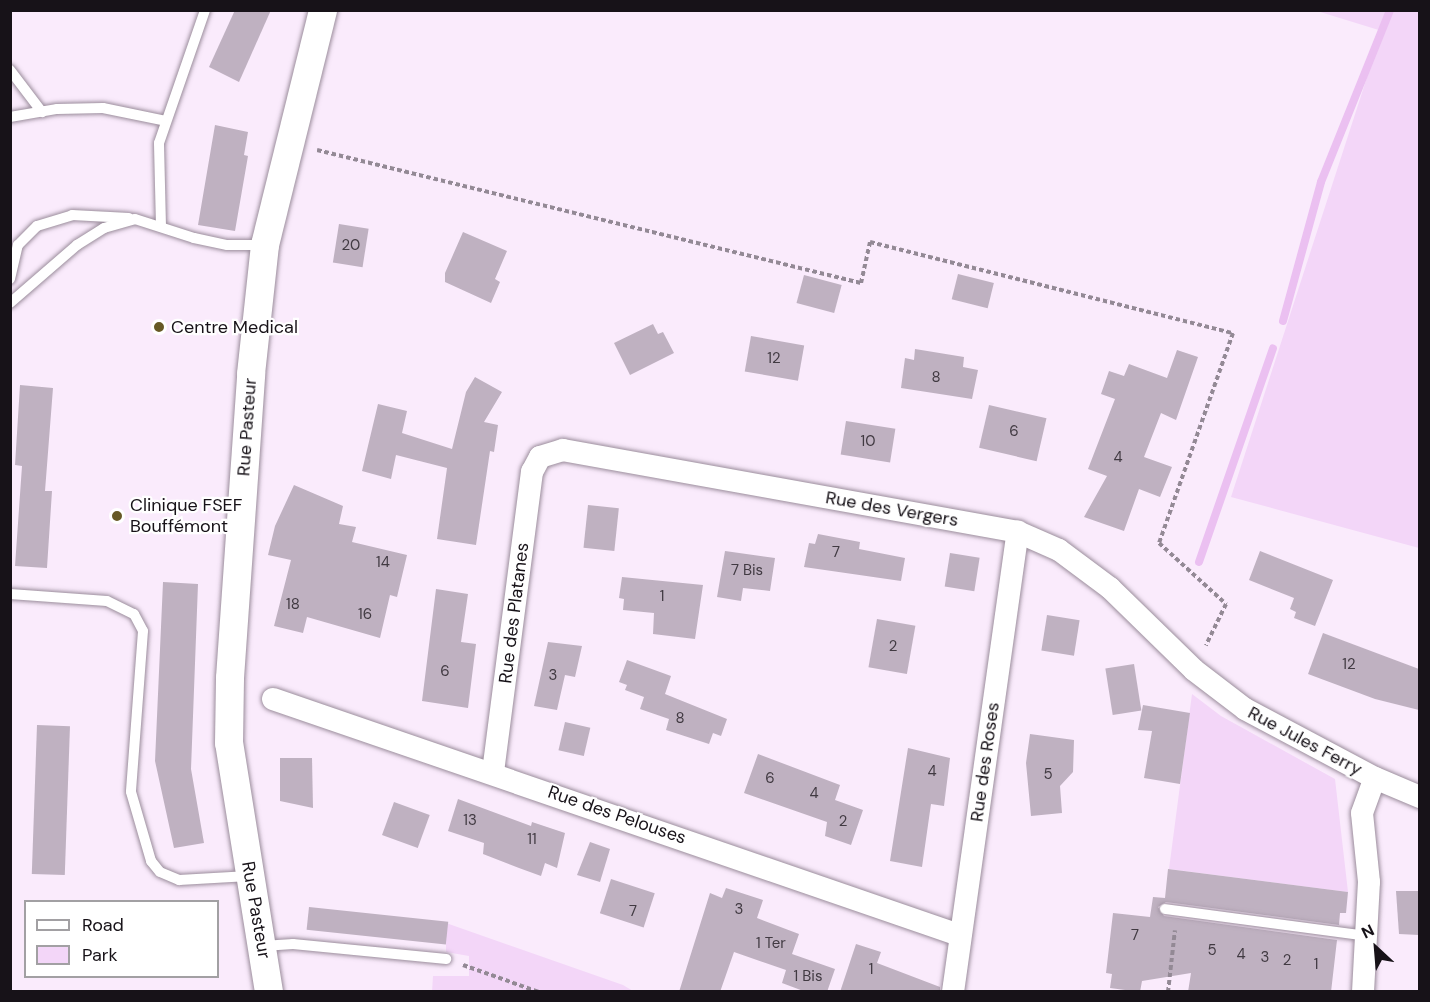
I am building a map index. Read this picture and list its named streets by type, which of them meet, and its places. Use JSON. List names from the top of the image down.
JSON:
{
  "streets": {
    "street": [
      "Rue Pasteur",
      "Rue des Vergers",
      "Rue des Platanes",
      "Rue Jules Ferry",
      "Rue des Roses",
      "Rue des Pelouses"
    ]
  },
  "crossings": [
    ["Rue des Vergers", "Rue des Platanes"],
    ["Rue des Vergers", "Rue Jules Ferry"],
    ["Rue des Vergers", "Rue des Roses"],
    ["Rue des Platanes", "Rue des Pelouses"],
    ["Rue des Roses", "Rue des Pelouses"]
  ],
  "places": ["Centre Medical", "Clinique FSEF Bouffémont"],
  "house_numbers": [
    "20",
    "12",
    "8",
    "6",
    "10",
    "4",
    "7",
    "14",
    "7 Bis",
    "1",
    "18",
    "16",
    "2",
    "12",
    "6",
    "3",
    "8",
    "4",
    "5",
    "6",
    "4",
    "13",
    "2",
    "11",
    "3",
    "7",
    "7",
    "1 Ter",
    "5",
    "4",
    "3",
    "2",
    "1",
    "1",
    "1 Bis"
  ],
  "legend": ["Road", "Park"],
  "north": "top left"
}
